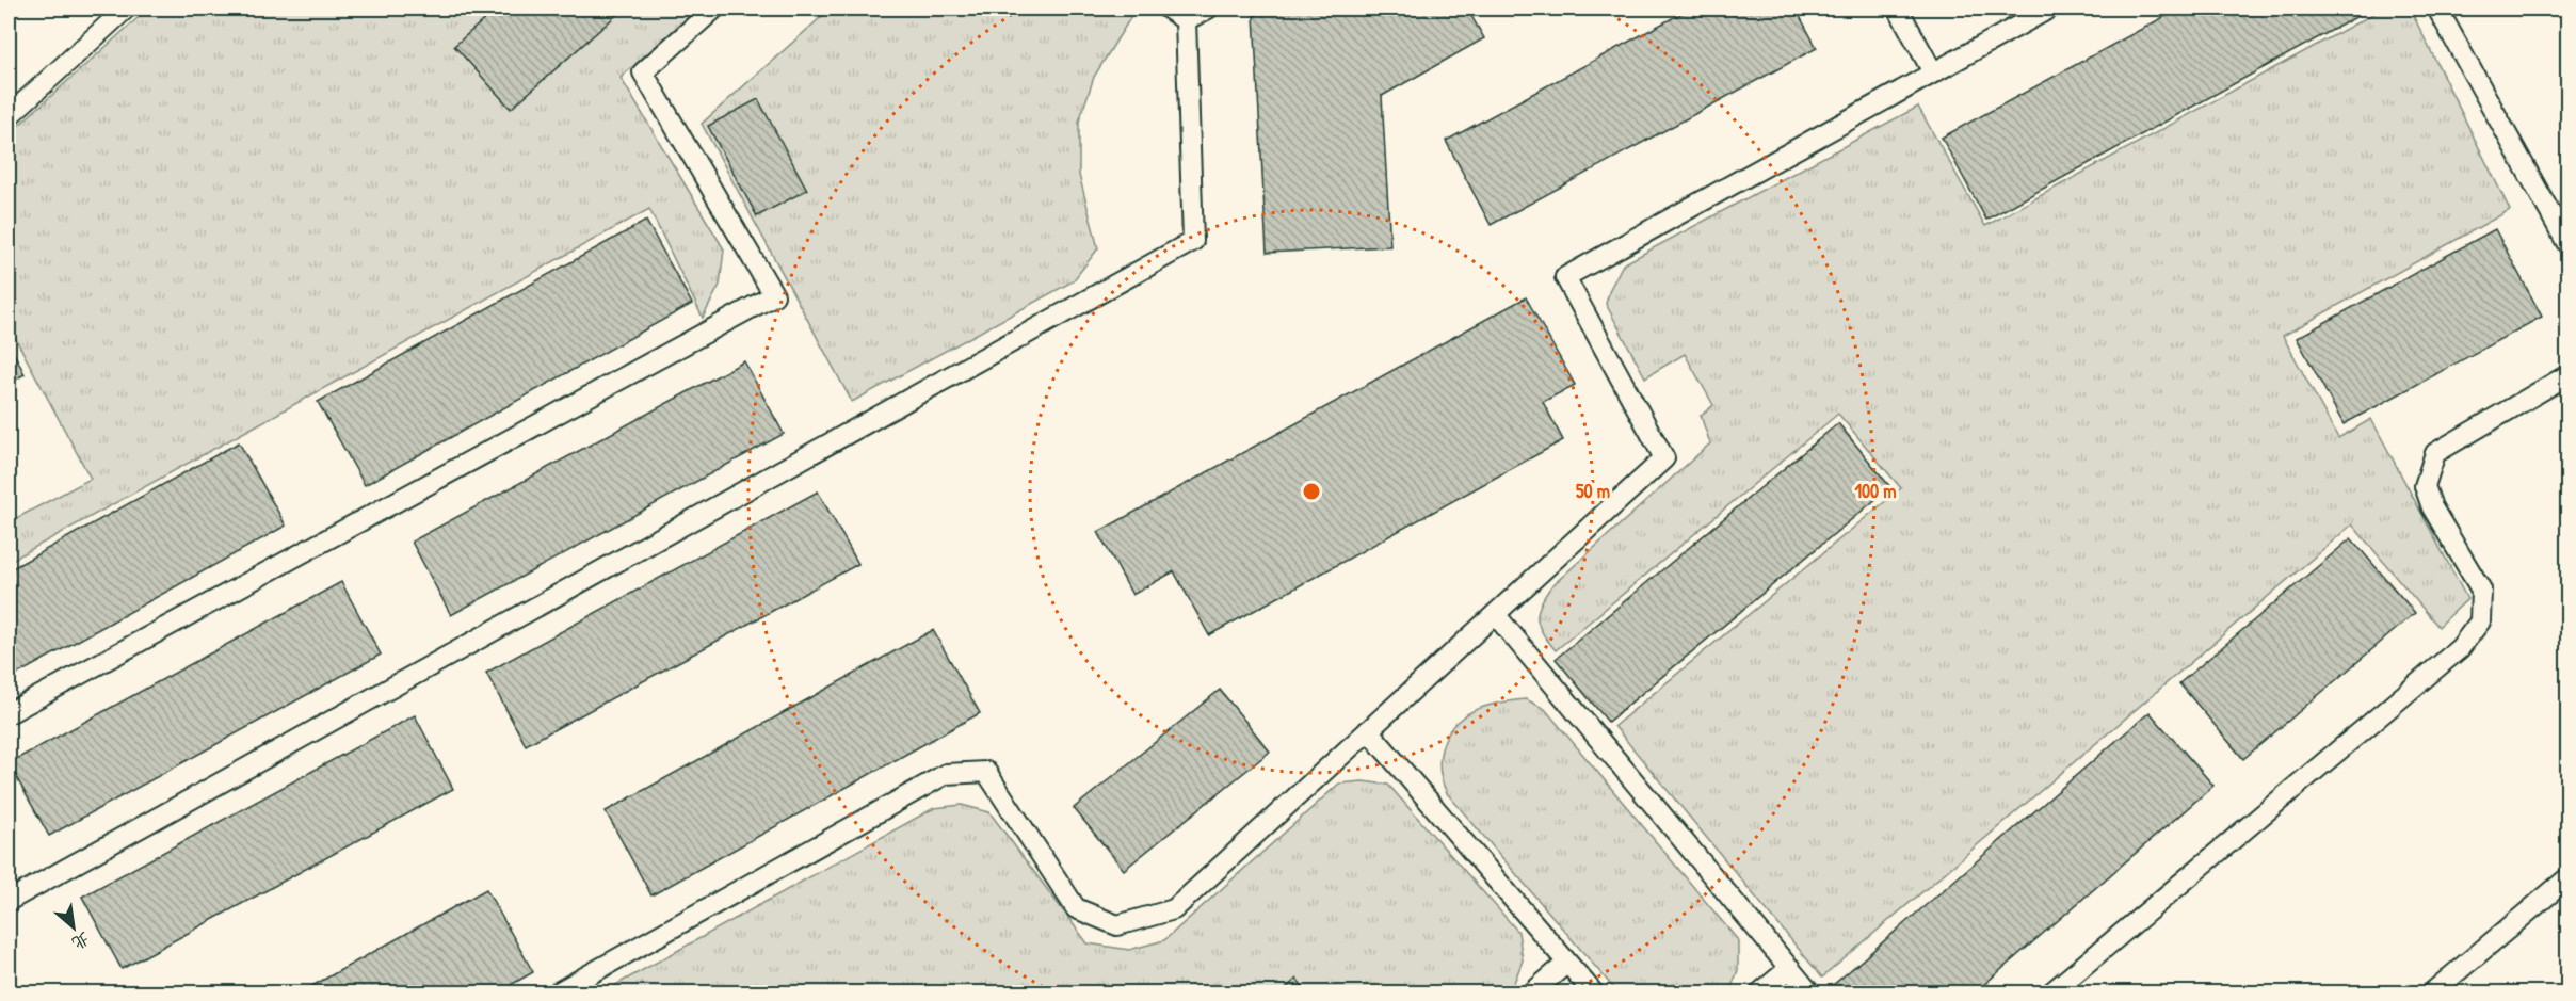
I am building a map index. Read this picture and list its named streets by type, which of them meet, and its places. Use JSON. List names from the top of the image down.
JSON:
{
  "north": "bottom right",
  "rings": ["50 m", "100 m"]
}
